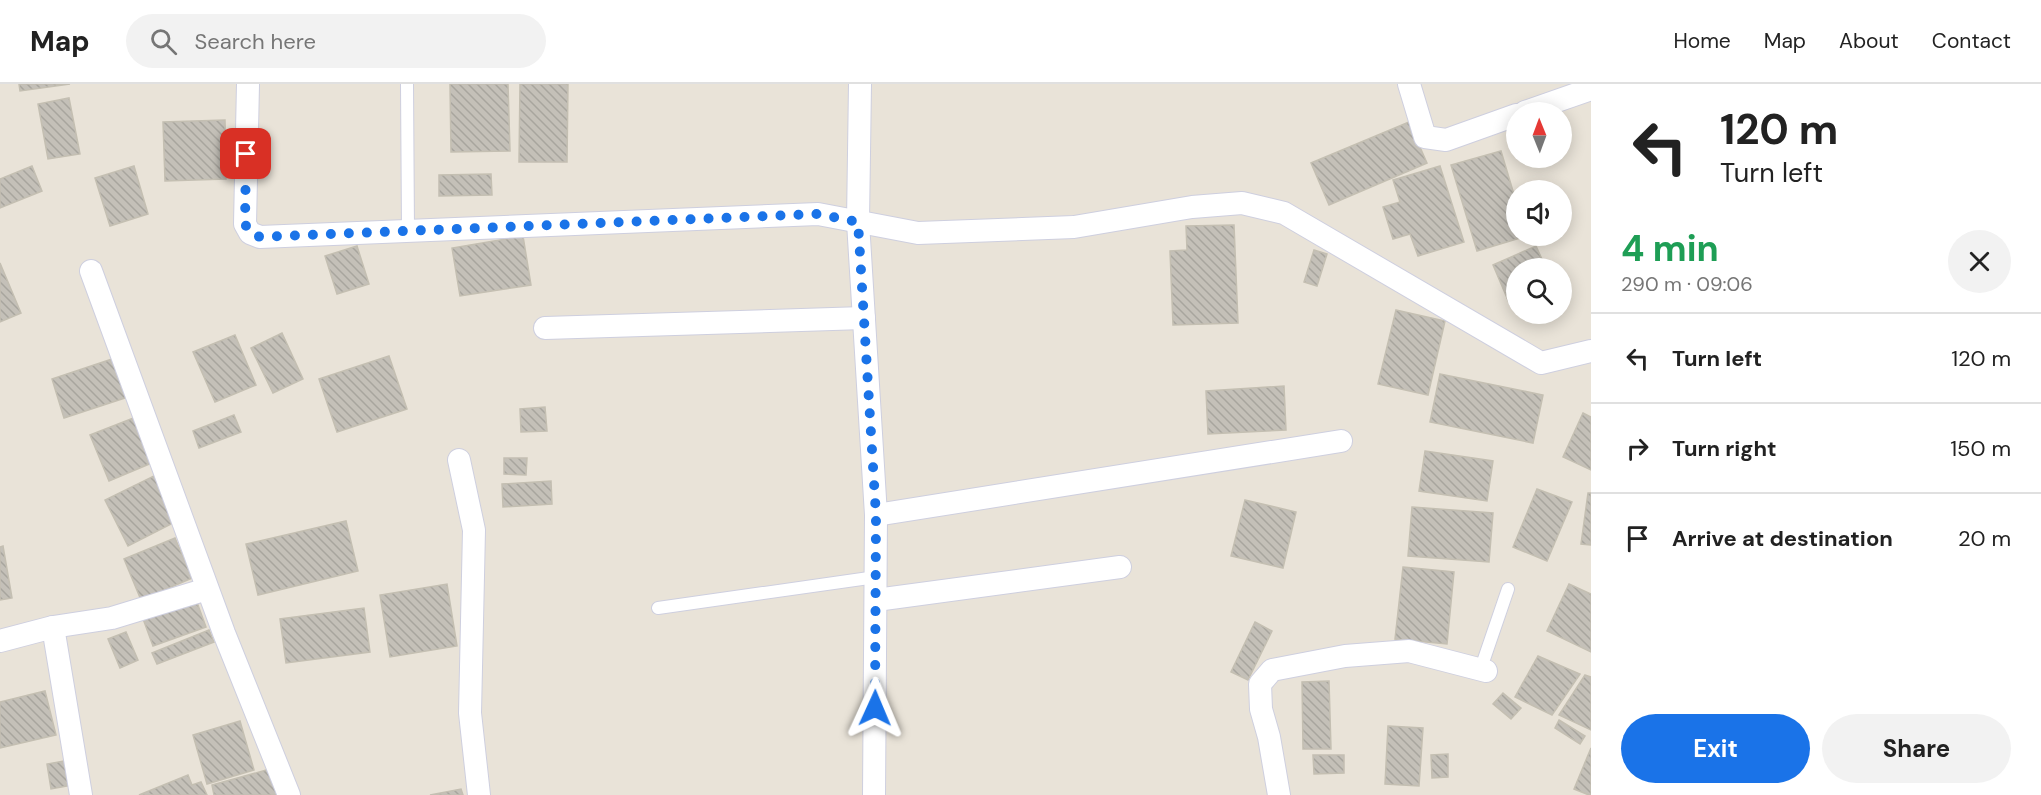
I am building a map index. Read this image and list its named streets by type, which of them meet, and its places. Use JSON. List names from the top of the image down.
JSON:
{
  "north": "top",
  "page": {
    "header": "Map",
    "search": "Search here",
    "nav": [
      "Home",
      "Map",
      "About",
      "Contact"
    ],
    "turn": ["120 m", "Turn left"],
    "heading": ["4 min", "290 m · 09:06"],
    "list": [
      {
        "name": "Turn left",
        "value": "120 m"
      },
      {
        "name": "Turn right",
        "value": "150 m"
      },
      {
        "name": "Arrive at destination",
        "value": "20 m"
      }
    ],
    "buttons": ["Exit", "Share"]
  }
}
